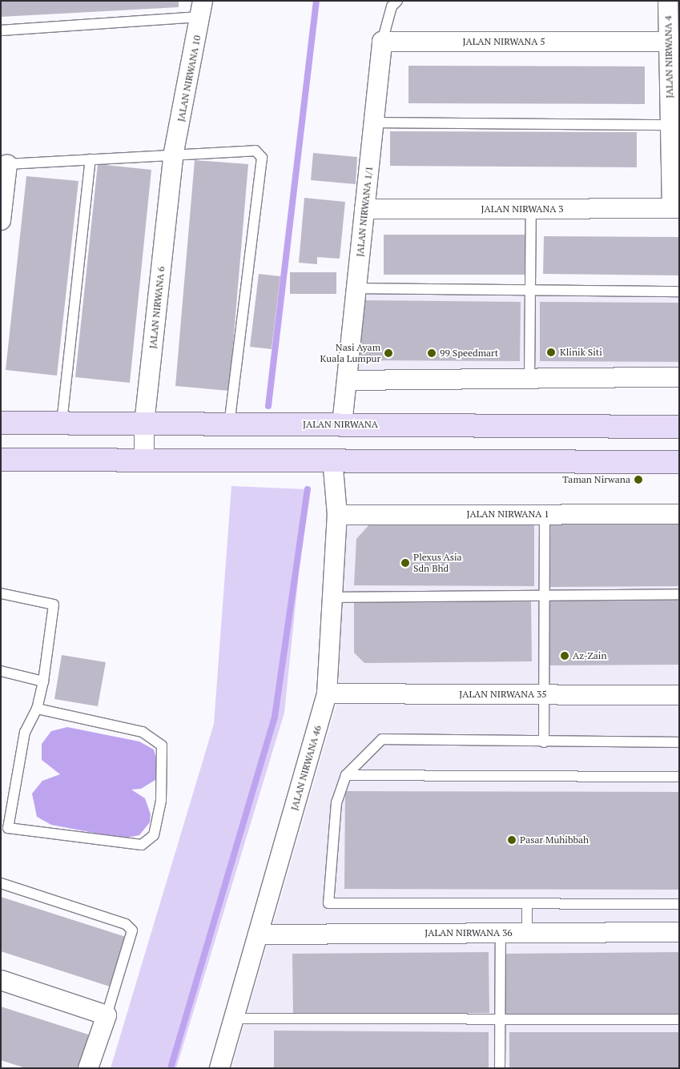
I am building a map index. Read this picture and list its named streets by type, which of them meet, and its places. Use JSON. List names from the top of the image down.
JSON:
{
  "streets": {
    "street": [
      "JALAN NIRWANA 5",
      "JALAN NIRWANA 4",
      "JALAN NIRWANA 10",
      "JALAN NIRWANA 3",
      "JALAN NIRWANA 1/1",
      "JALAN NIRWANA 6",
      "JALAN NIRWANA",
      "JALAN NIRWANA 1",
      "JALAN NIRWANA 35",
      "JALAN NIRWANA 46",
      "JALAN NIRWANA 36"
    ]
  },
  "crossings": [
    ["JALAN NIRWANA 5", "JALAN NIRWANA 4"],
    ["JALAN NIRWANA 5", "JALAN NIRWANA 1/1"],
    ["JALAN NIRWANA 4", "JALAN NIRWANA 3"],
    ["JALAN NIRWANA 10", "JALAN NIRWANA 6"],
    ["JALAN NIRWANA 3", "JALAN NIRWANA 1/1"],
    ["JALAN NIRWANA 1/1", "JALAN NIRWANA"],
    ["JALAN NIRWANA 6", "JALAN NIRWANA"],
    ["JALAN NIRWANA 1", "JALAN NIRWANA 46"],
    ["JALAN NIRWANA 35", "JALAN NIRWANA 46"],
    ["JALAN NIRWANA 46", "JALAN NIRWANA 36"]
  ],
  "places": [
    "Klinik Siti",
    "Nasi Ayam Kuala Lumpur",
    "99 Speedmart",
    "Taman Nirwana",
    "Plexus Asia Sdn Bhd",
    "Az-Zain",
    "Pasar Muhibbah"
  ]
}
